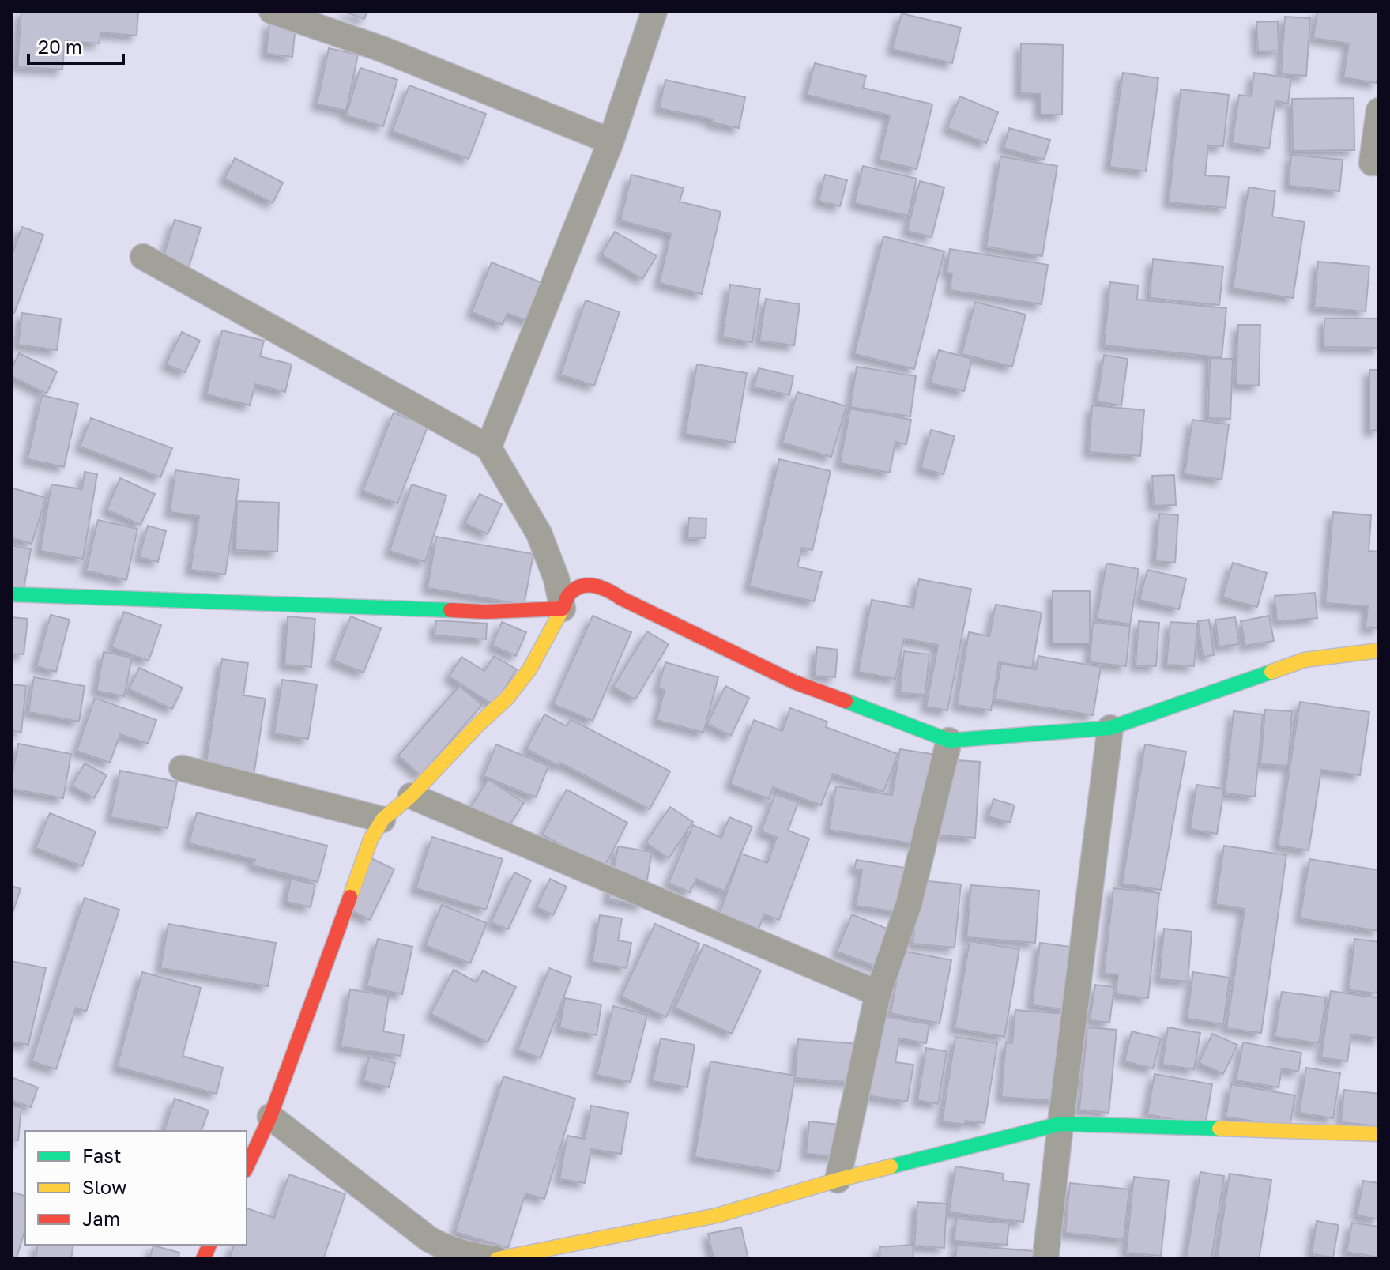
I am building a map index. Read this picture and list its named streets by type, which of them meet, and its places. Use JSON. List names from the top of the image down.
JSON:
{
  "legend": ["Fast", "Slow", "Jam"],
  "scale_bar": "20 m"
}
